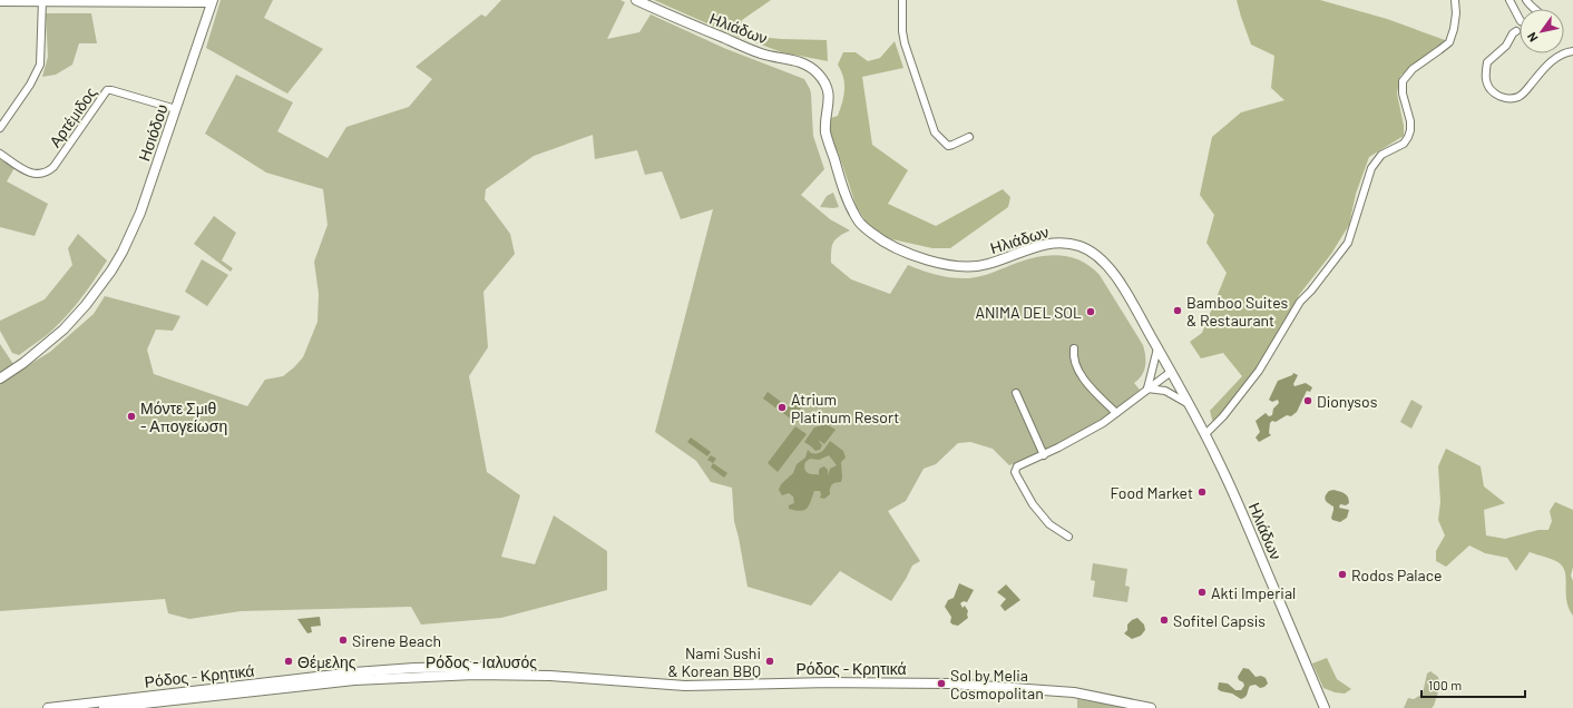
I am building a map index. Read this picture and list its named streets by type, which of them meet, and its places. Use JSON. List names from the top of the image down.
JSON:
{
  "streets": {
    "street": [
      "Ηλιάδων",
      "Αρτέμιδος",
      "Ησιόδου",
      "Ρόδος - Ιαλυσός",
      "Ρόδος - Κρητικά"
    ]
  },
  "crossings": [
    ["Αρτέμιδος", "Ησιόδου"],
    ["Ρόδος - Ιαλυσός", "Ρόδος - Κρητικά"]
  ],
  "places": [
    "Bamboo Suites & Restaurant",
    "ANIMA DEL SOL",
    "Dionysos",
    "Atrium Platinum Resort",
    "Μόντε Σμιθ - Απογείωση",
    "Food Market",
    "Rodos Palace",
    "Akti Imperial",
    "Sofitel Capsis",
    "Sirene Beach",
    "Θέμελης",
    "Nami Sushi & Korean BBQ",
    "Sol by Melia Cosmopolitan"
  ],
  "scale_bar": "100 m",
  "north": "bottom left"
}
